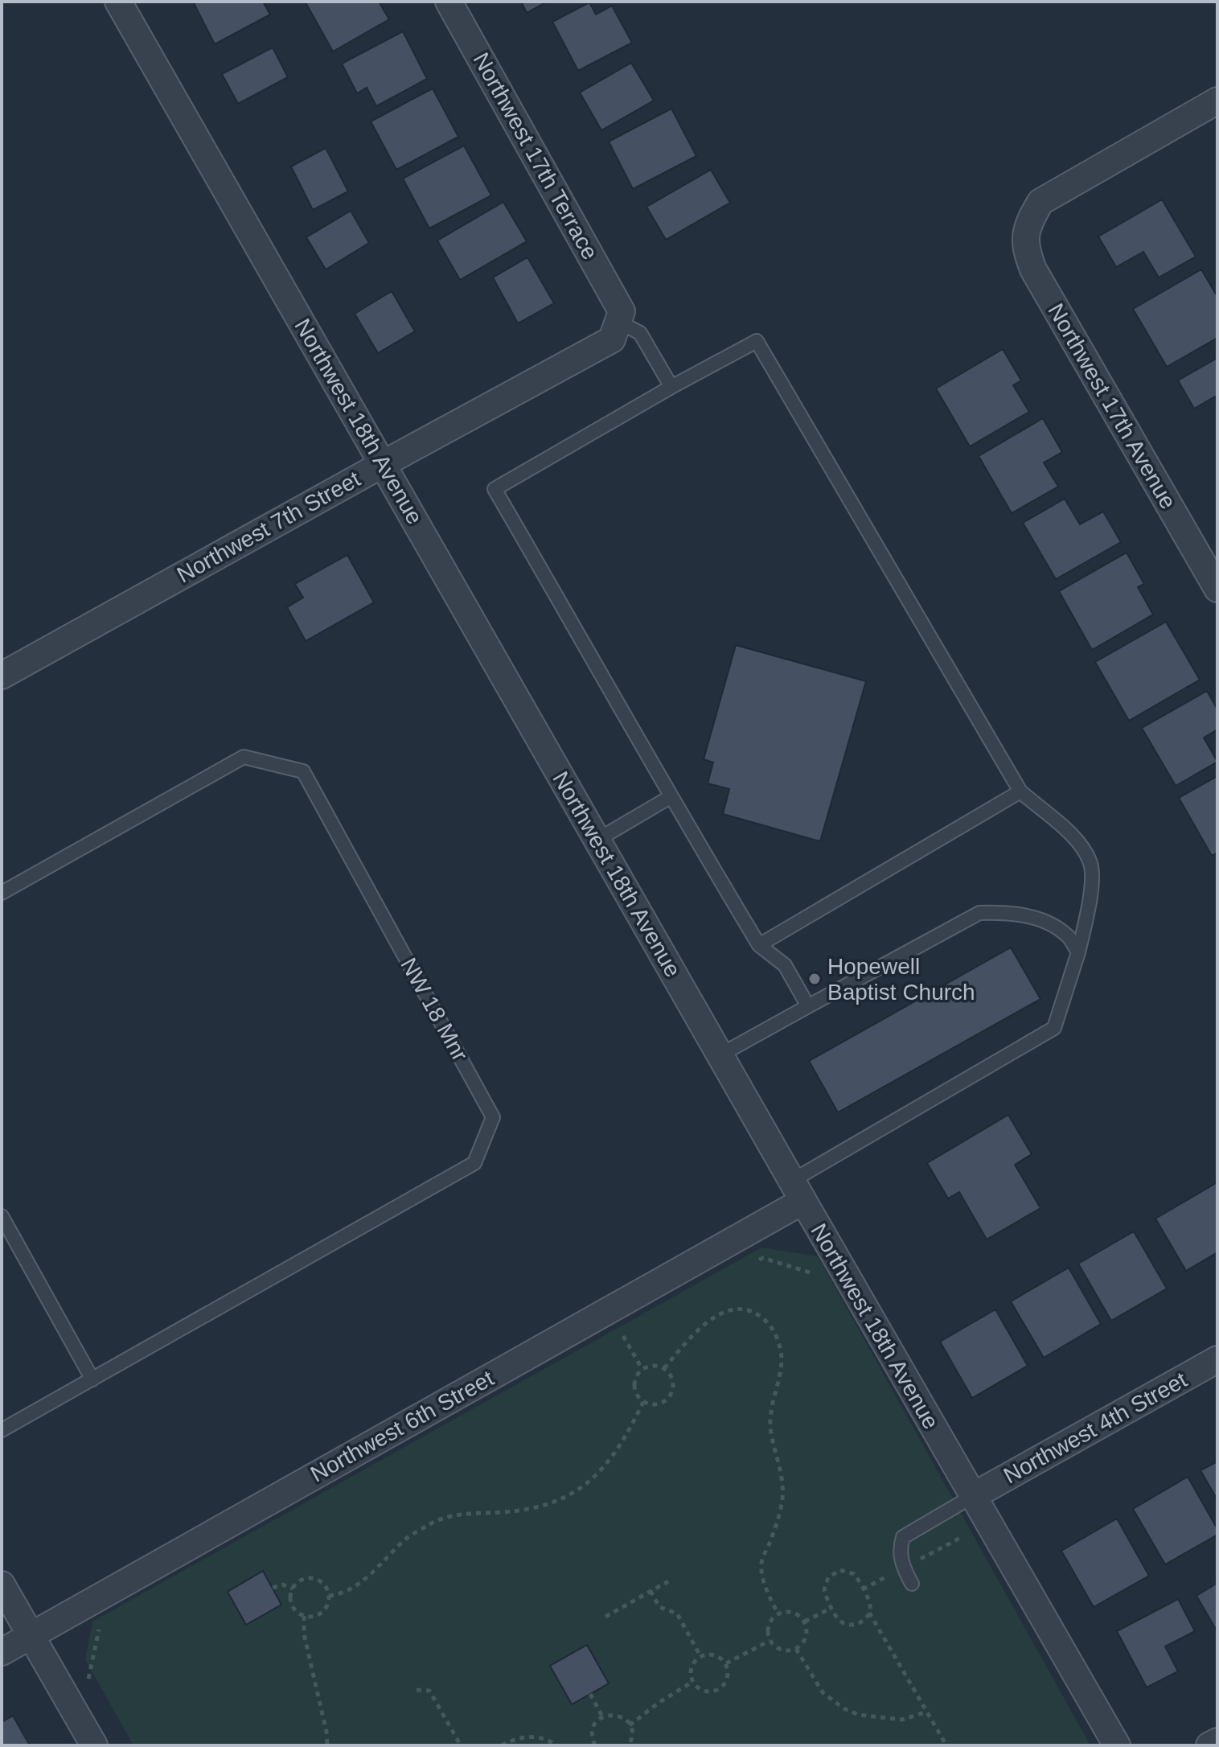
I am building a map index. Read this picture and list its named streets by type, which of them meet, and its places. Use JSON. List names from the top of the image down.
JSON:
{
  "streets": {
    "street": [
      "Northwest 17th Terrace",
      "Northwest 17th Avenue",
      "Northwest 18th Avenue",
      "Northwest 7th Street",
      "Northwest 6th Street",
      "Northwest 4th Street"
    ],
    "lane": ["NW 18 Mnr"]
  },
  "crossings": [
    ["Northwest 17th Terrace", "Northwest 7th Street"],
    ["Northwest 18th Avenue", "Northwest 7th Street"],
    ["Northwest 18th Avenue", "Northwest 6th Street"],
    ["Northwest 18th Avenue", "Northwest 4th Street"]
  ],
  "places": ["Hopewell Baptist Church"]
}
